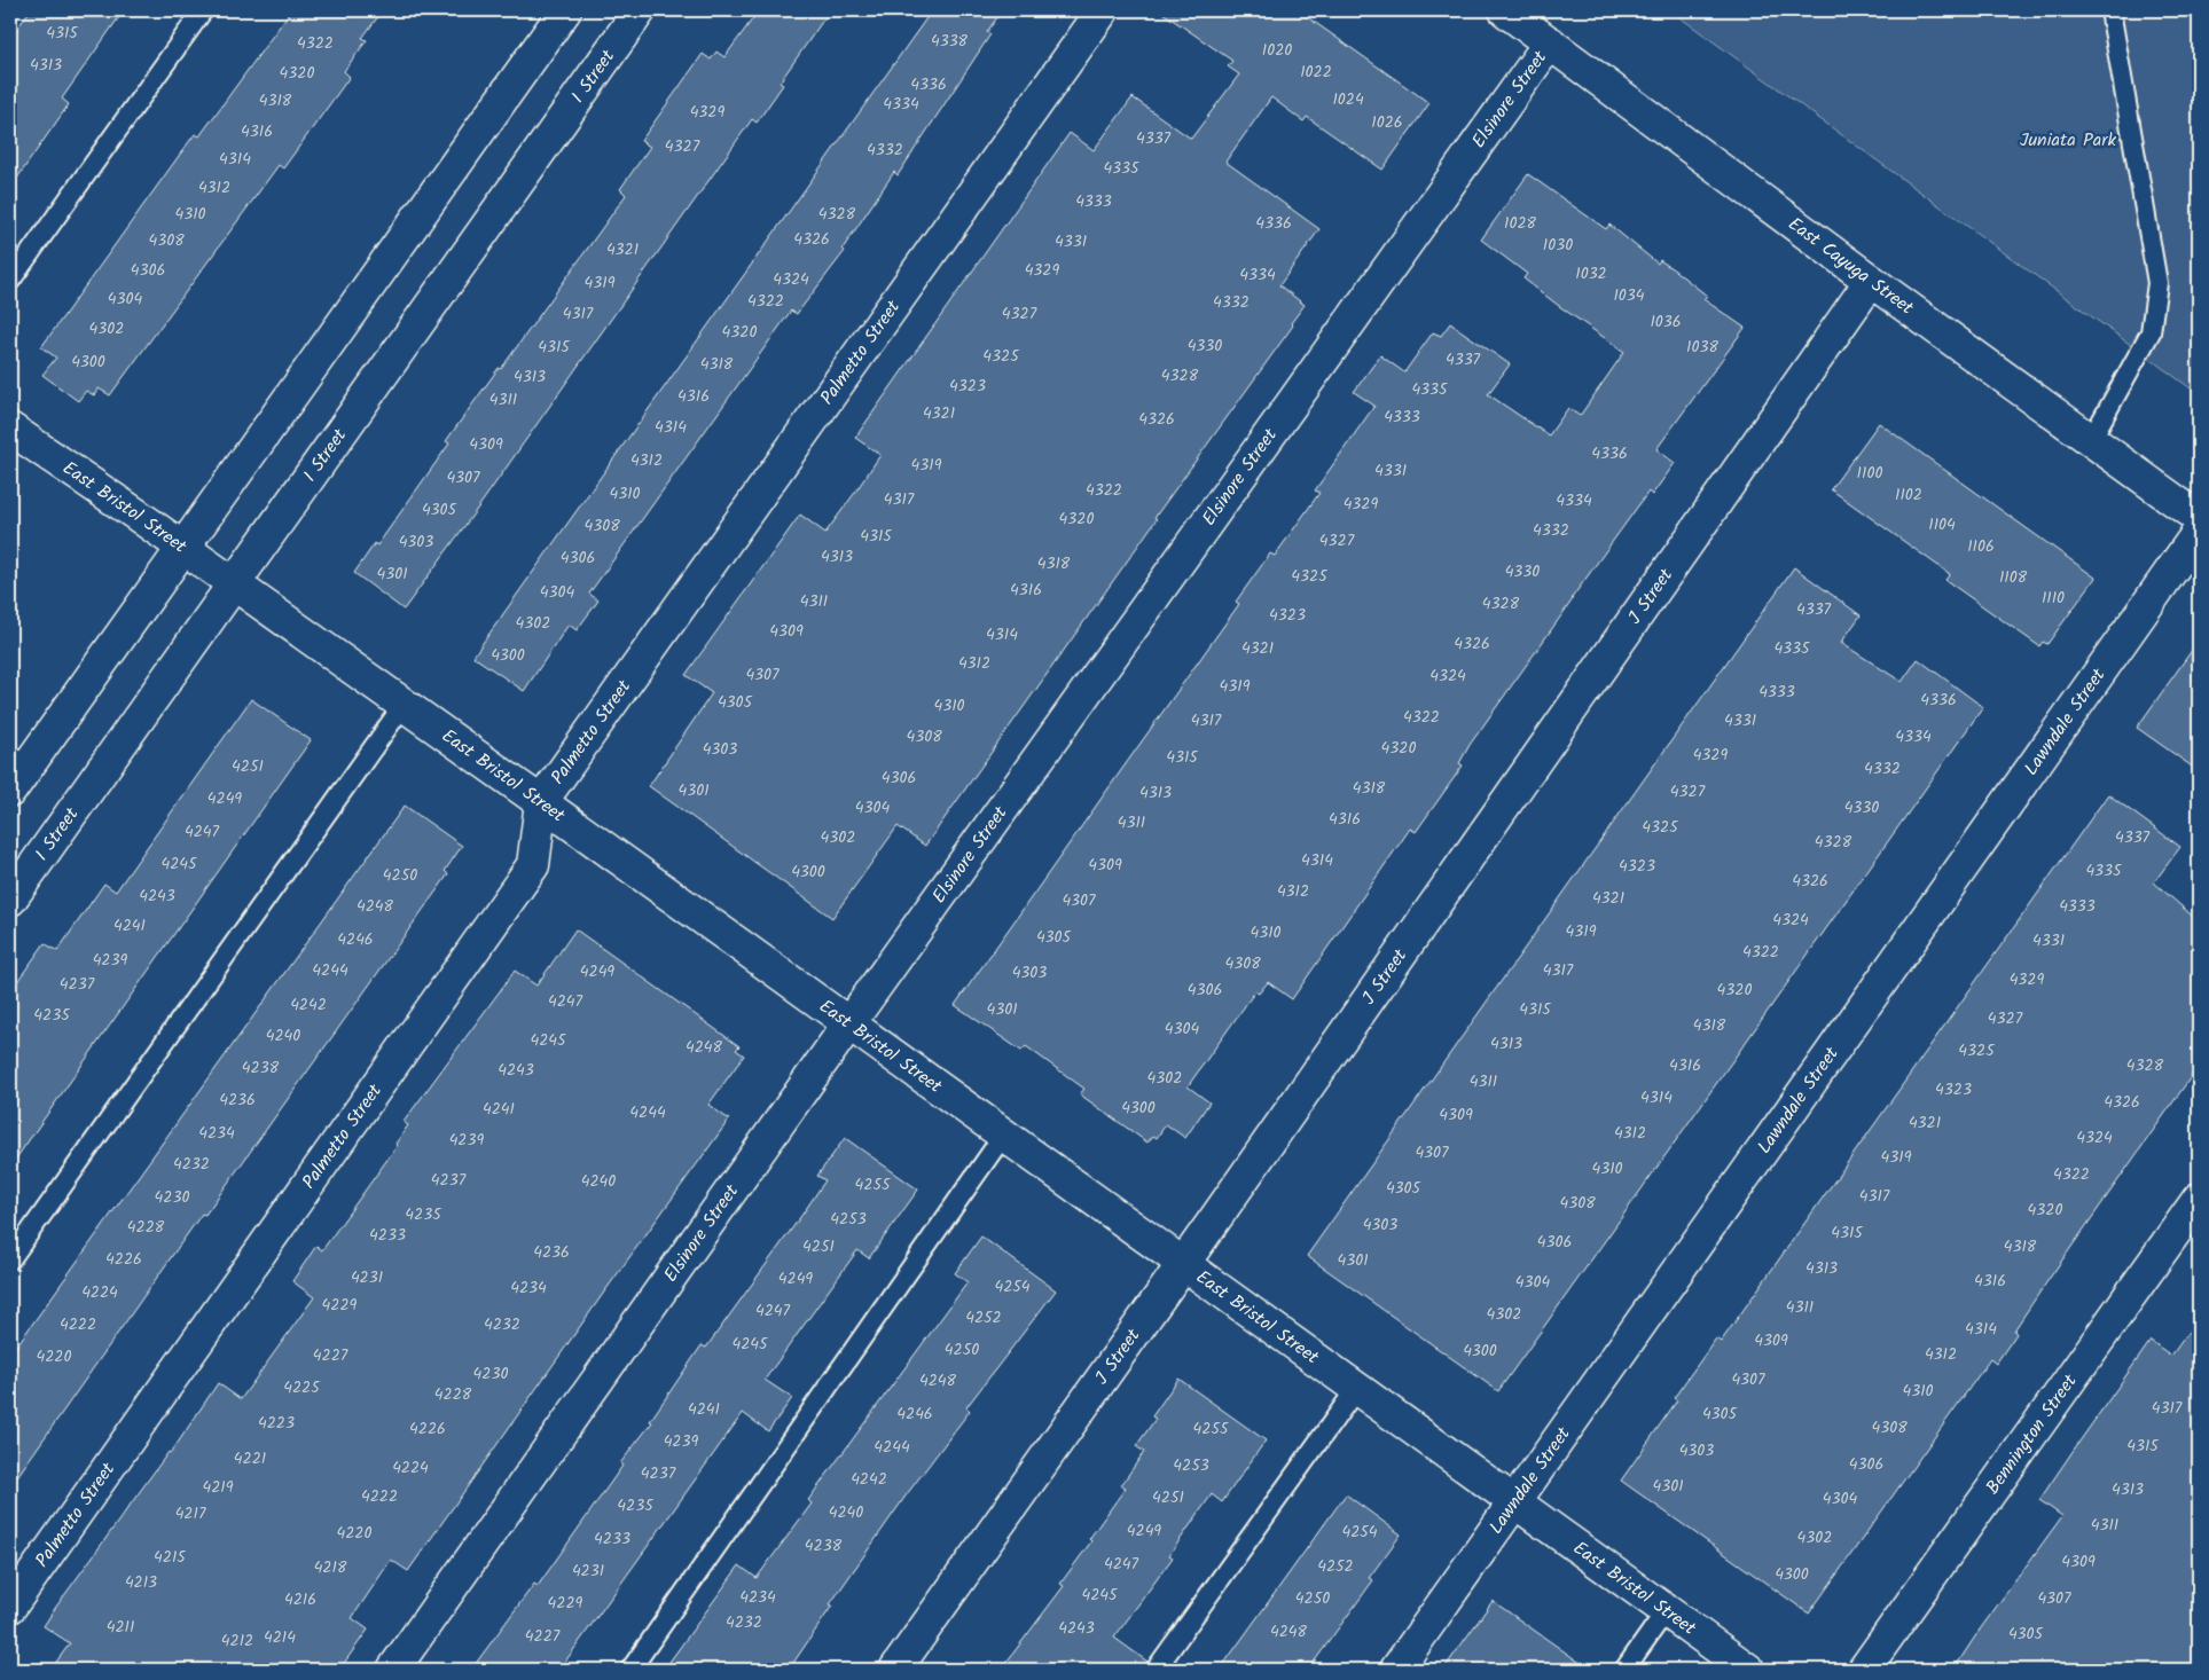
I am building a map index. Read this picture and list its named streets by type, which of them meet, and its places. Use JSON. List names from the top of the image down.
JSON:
{
  "streets": {
    "street": [
      "I Street",
      "Elsinore Street",
      "East Cayuga Street",
      "Palmetto Street",
      "East Bristol Street",
      "J Street",
      "Lawndale Street",
      "Bennington Street"
    ]
  },
  "crossings": [
    ["I Street", "East Bristol Street"],
    ["Elsinore Street", "East Cayuga Street"],
    ["Elsinore Street", "East Bristol Street"],
    ["East Cayuga Street", "J Street"],
    ["Palmetto Street", "East Bristol Street"],
    ["East Bristol Street", "J Street"],
    ["East Bristol Street", "Lawndale Street"]
  ],
  "parks": ["Juniata Park"],
  "house_numbers": [
    "4315",
    "4338",
    "4322",
    "1020",
    "4313",
    "1022",
    "4320",
    "4336",
    "1024",
    "4318",
    "4334",
    "4329",
    "1026",
    "4316",
    "4337",
    "4327",
    "4332",
    "4314",
    "4335",
    "4312",
    "4333",
    "4310",
    "4328",
    "4336",
    "1028",
    "4326",
    "4308",
    "4331",
    "1030",
    "4321",
    "4306",
    "4329",
    "1032",
    "4334",
    "4324",
    "4319",
    "1034",
    "4304",
    "4322",
    "4332",
    "4317",
    "4327",
    "1036",
    "4302",
    "4320",
    "4330",
    "4315",
    "1038",
    "4325",
    "4337",
    "4300",
    "4318",
    "4328",
    "4313",
    "4323",
    "4335",
    "4316",
    "4311",
    "4321",
    "4333",
    "4326",
    "4314",
    "4309",
    "4336",
    "4312",
    "4319",
    "4331",
    "1100",
    "4307",
    "4322",
    "4310",
    "1102",
    "4317",
    "4334",
    "4329",
    "4305",
    "4320",
    "1104",
    "4308",
    "4332",
    "4315",
    "4327",
    "4303",
    "1106",
    "4313",
    "4306",
    "4318",
    "4330",
    "4301",
    "4325",
    "1108",
    "4316",
    "4304",
    "1110",
    "4311",
    "4328",
    "4337",
    "4323",
    "4302",
    "4309",
    "4314",
    "4326",
    "4321",
    "4335",
    "4300",
    "4312",
    "4307",
    "4324",
    "4319",
    "4333",
    "4336",
    "4305",
    "4310",
    "4322",
    "4317",
    "4331",
    "4308",
    "4334",
    "4320",
    "4303",
    "4329",
    "4315",
    "4251",
    "4332",
    "4306",
    "4318",
    "4301",
    "4327",
    "4313",
    "4249",
    "4304",
    "4330",
    "4316",
    "4311",
    "4325",
    "4247",
    "4302",
    "4337",
    "4328",
    "4314",
    "4245",
    "4309",
    "4323",
    "4335",
    "4300",
    "4250",
    "4326",
    "4312",
    "4243",
    "4321",
    "4307",
    "4248",
    "4333",
    "4324",
    "4241",
    "4319",
    "4310",
    "4305",
    "4246",
    "4331",
    "4322",
    "4239",
    "4308",
    "4244",
    "4317",
    "4249",
    "4303",
    "4329",
    "4237",
    "4306",
    "4320",
    "4247",
    "4242",
    "4301",
    "4315",
    "4235",
    "4327",
    "4318",
    "4304",
    "4240",
    "4245",
    "4313",
    "4248",
    "4325",
    "4316",
    "4328",
    "4238",
    "4243",
    "4302",
    "4311",
    "4323",
    "4314",
    "4236",
    "4326",
    "4300",
    "4241",
    "4244",
    "4309",
    "4321",
    "4234",
    "4312",
    "4324",
    "4239",
    "4307",
    "4319",
    "4232",
    "4310",
    "4322",
    "4237",
    "4240",
    "4255",
    "4305",
    "4317",
    "4230",
    "4308",
    "4320",
    "4235",
    "4253",
    "4303",
    "4228",
    "4315",
    "4233",
    "4306",
    "4251",
    "4318",
    "4236",
    "4226",
    "4301",
    "4313",
    "4231",
    "4249",
    "4316",
    "4304",
    "4254",
    "4234",
    "4224",
    "4229",
    "4311",
    "4247",
    "4302",
    "4252",
    "4222",
    "4232",
    "4314",
    "4309",
    "4245",
    "4250",
    "4300",
    "4312",
    "4227",
    "4220",
    "4230",
    "4307",
    "4248",
    "4225",
    "4310",
    "4228",
    "4317",
    "4241",
    "4246",
    "4305",
    "4223",
    "4308",
    "4226",
    "4255",
    "4239",
    "4315",
    "4244",
    "4303",
    "4221",
    "4306",
    "4253",
    "4224",
    "4237",
    "4242",
    "4301",
    "4219",
    "4313",
    "4222",
    "4251",
    "4304",
    "4235",
    "4240",
    "4217",
    "4311",
    "4249",
    "4254",
    "4220",
    "4302",
    "4233",
    "4238",
    "4215",
    "4309",
    "4247",
    "4252",
    "4218",
    "4231",
    "4300",
    "4213",
    "4245",
    "4234",
    "4250",
    "4307",
    "4216",
    "4229",
    "4232",
    "4211",
    "4243",
    "4248",
    "4305",
    "4227",
    "4214",
    "4212"
  ]
}
